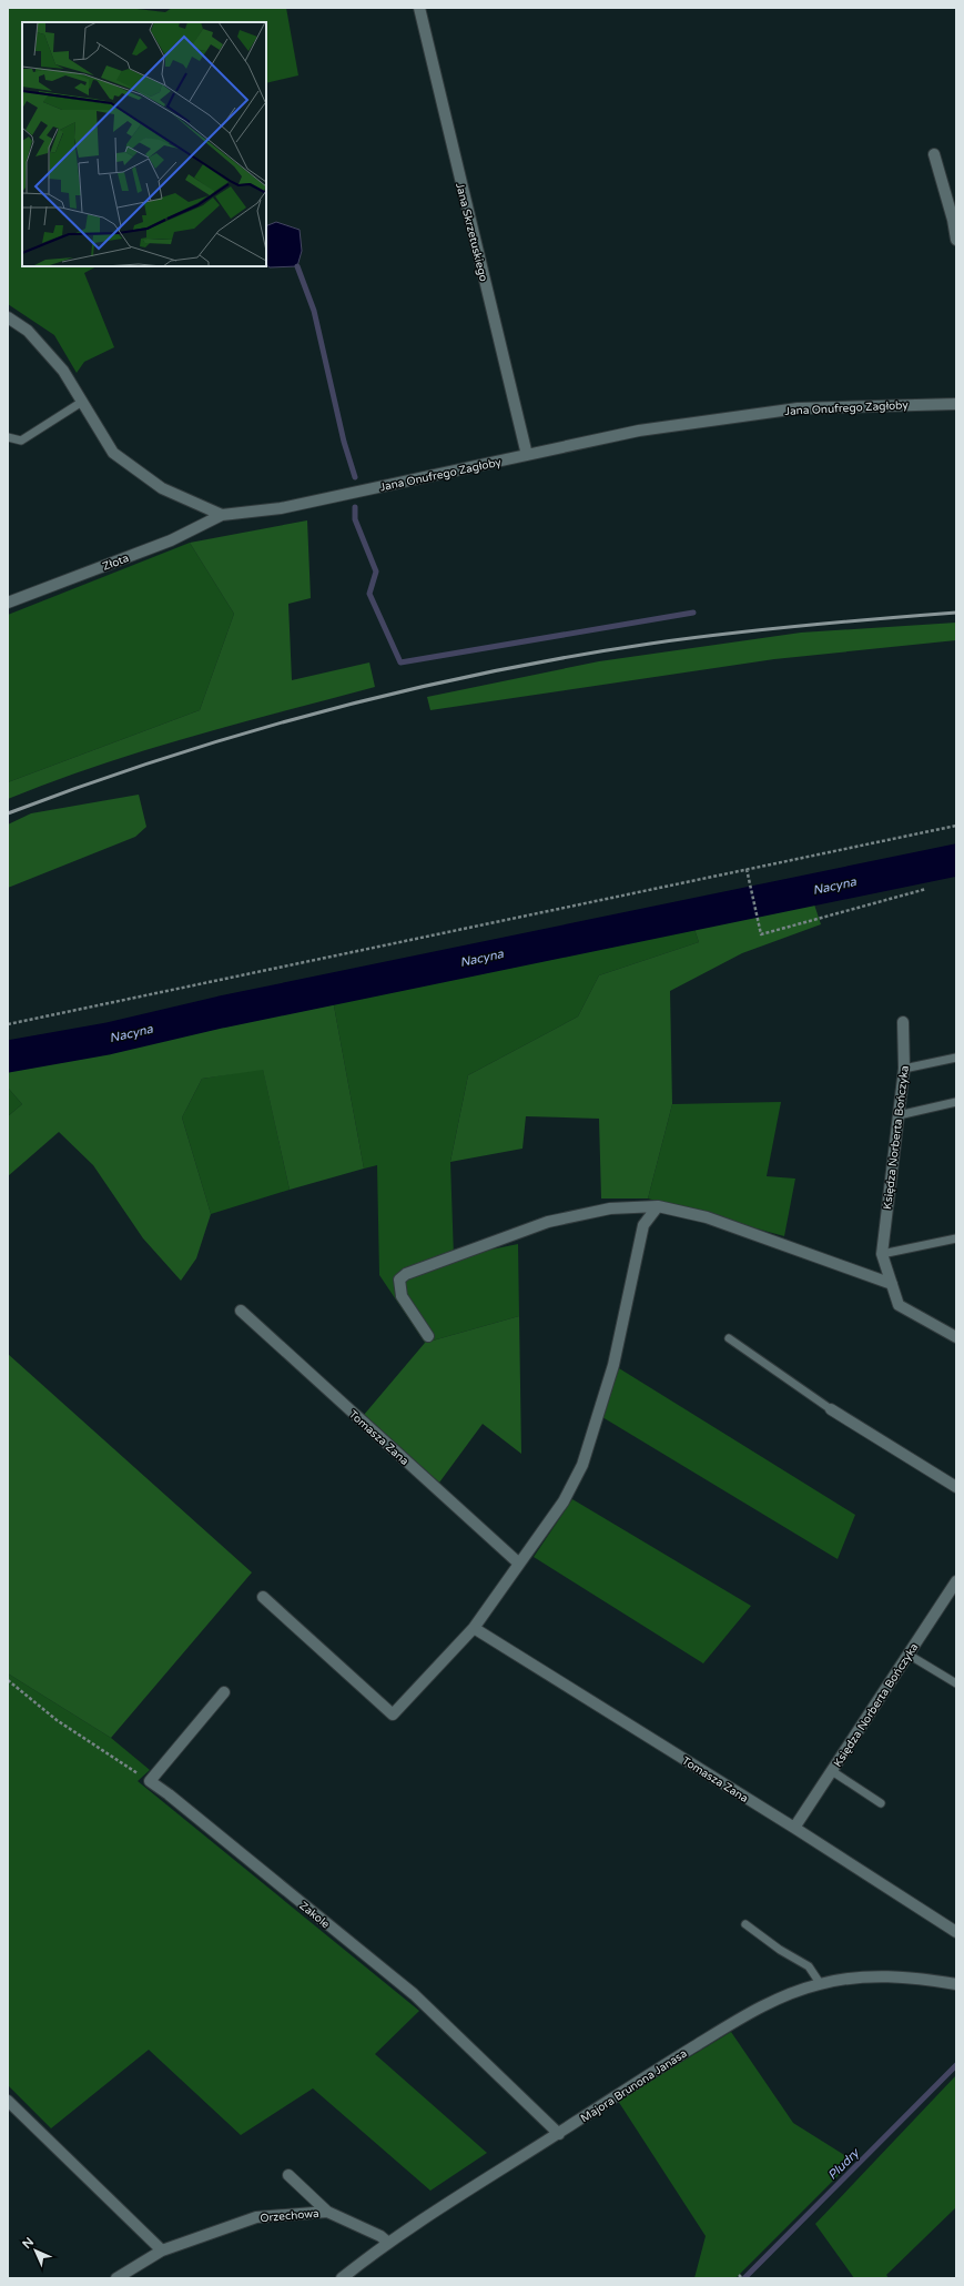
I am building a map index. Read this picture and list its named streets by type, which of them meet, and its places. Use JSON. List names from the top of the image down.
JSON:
{
  "streets": {
    "street": [
      "Jana Skrzetuskiego",
      "Jana Onufrego Zagłoby",
      "Złota",
      "Księdza Norberta Bończyka",
      "Tomasza Zana",
      "Zakole",
      "Majora Brunona Janasa",
      "Orzechowa"
    ]
  },
  "crossings": [
    ["Jana Skrzetuskiego", "Jana Onufrego Zagłoby"],
    ["Jana Onufrego Zagłoby", "Złota"],
    ["Księdza Norberta Bończyka", "Tomasza Zana"],
    ["Zakole", "Majora Brunona Janasa"],
    ["Majora Brunona Janasa", "Orzechowa"]
  ],
  "water": ["Nacyna", "Pludry"],
  "north": "top left"
}
